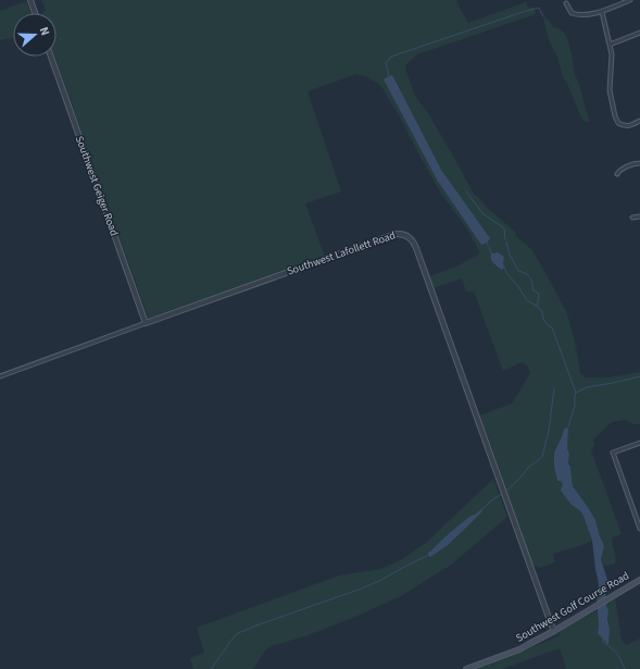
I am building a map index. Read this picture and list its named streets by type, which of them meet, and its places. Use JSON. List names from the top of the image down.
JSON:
{
  "streets": {
    "main road": ["Southwest Golf Course Road"],
    "street": ["Southwest Geiger Road", "Southwest Lafollett Road"]
  },
  "crossings": [
    ["Southwest Geiger Road", "Southwest Lafollett Road"],
    ["Southwest Lafollett Road", "Southwest Golf Course Road"]
  ],
  "north": "right"
}
